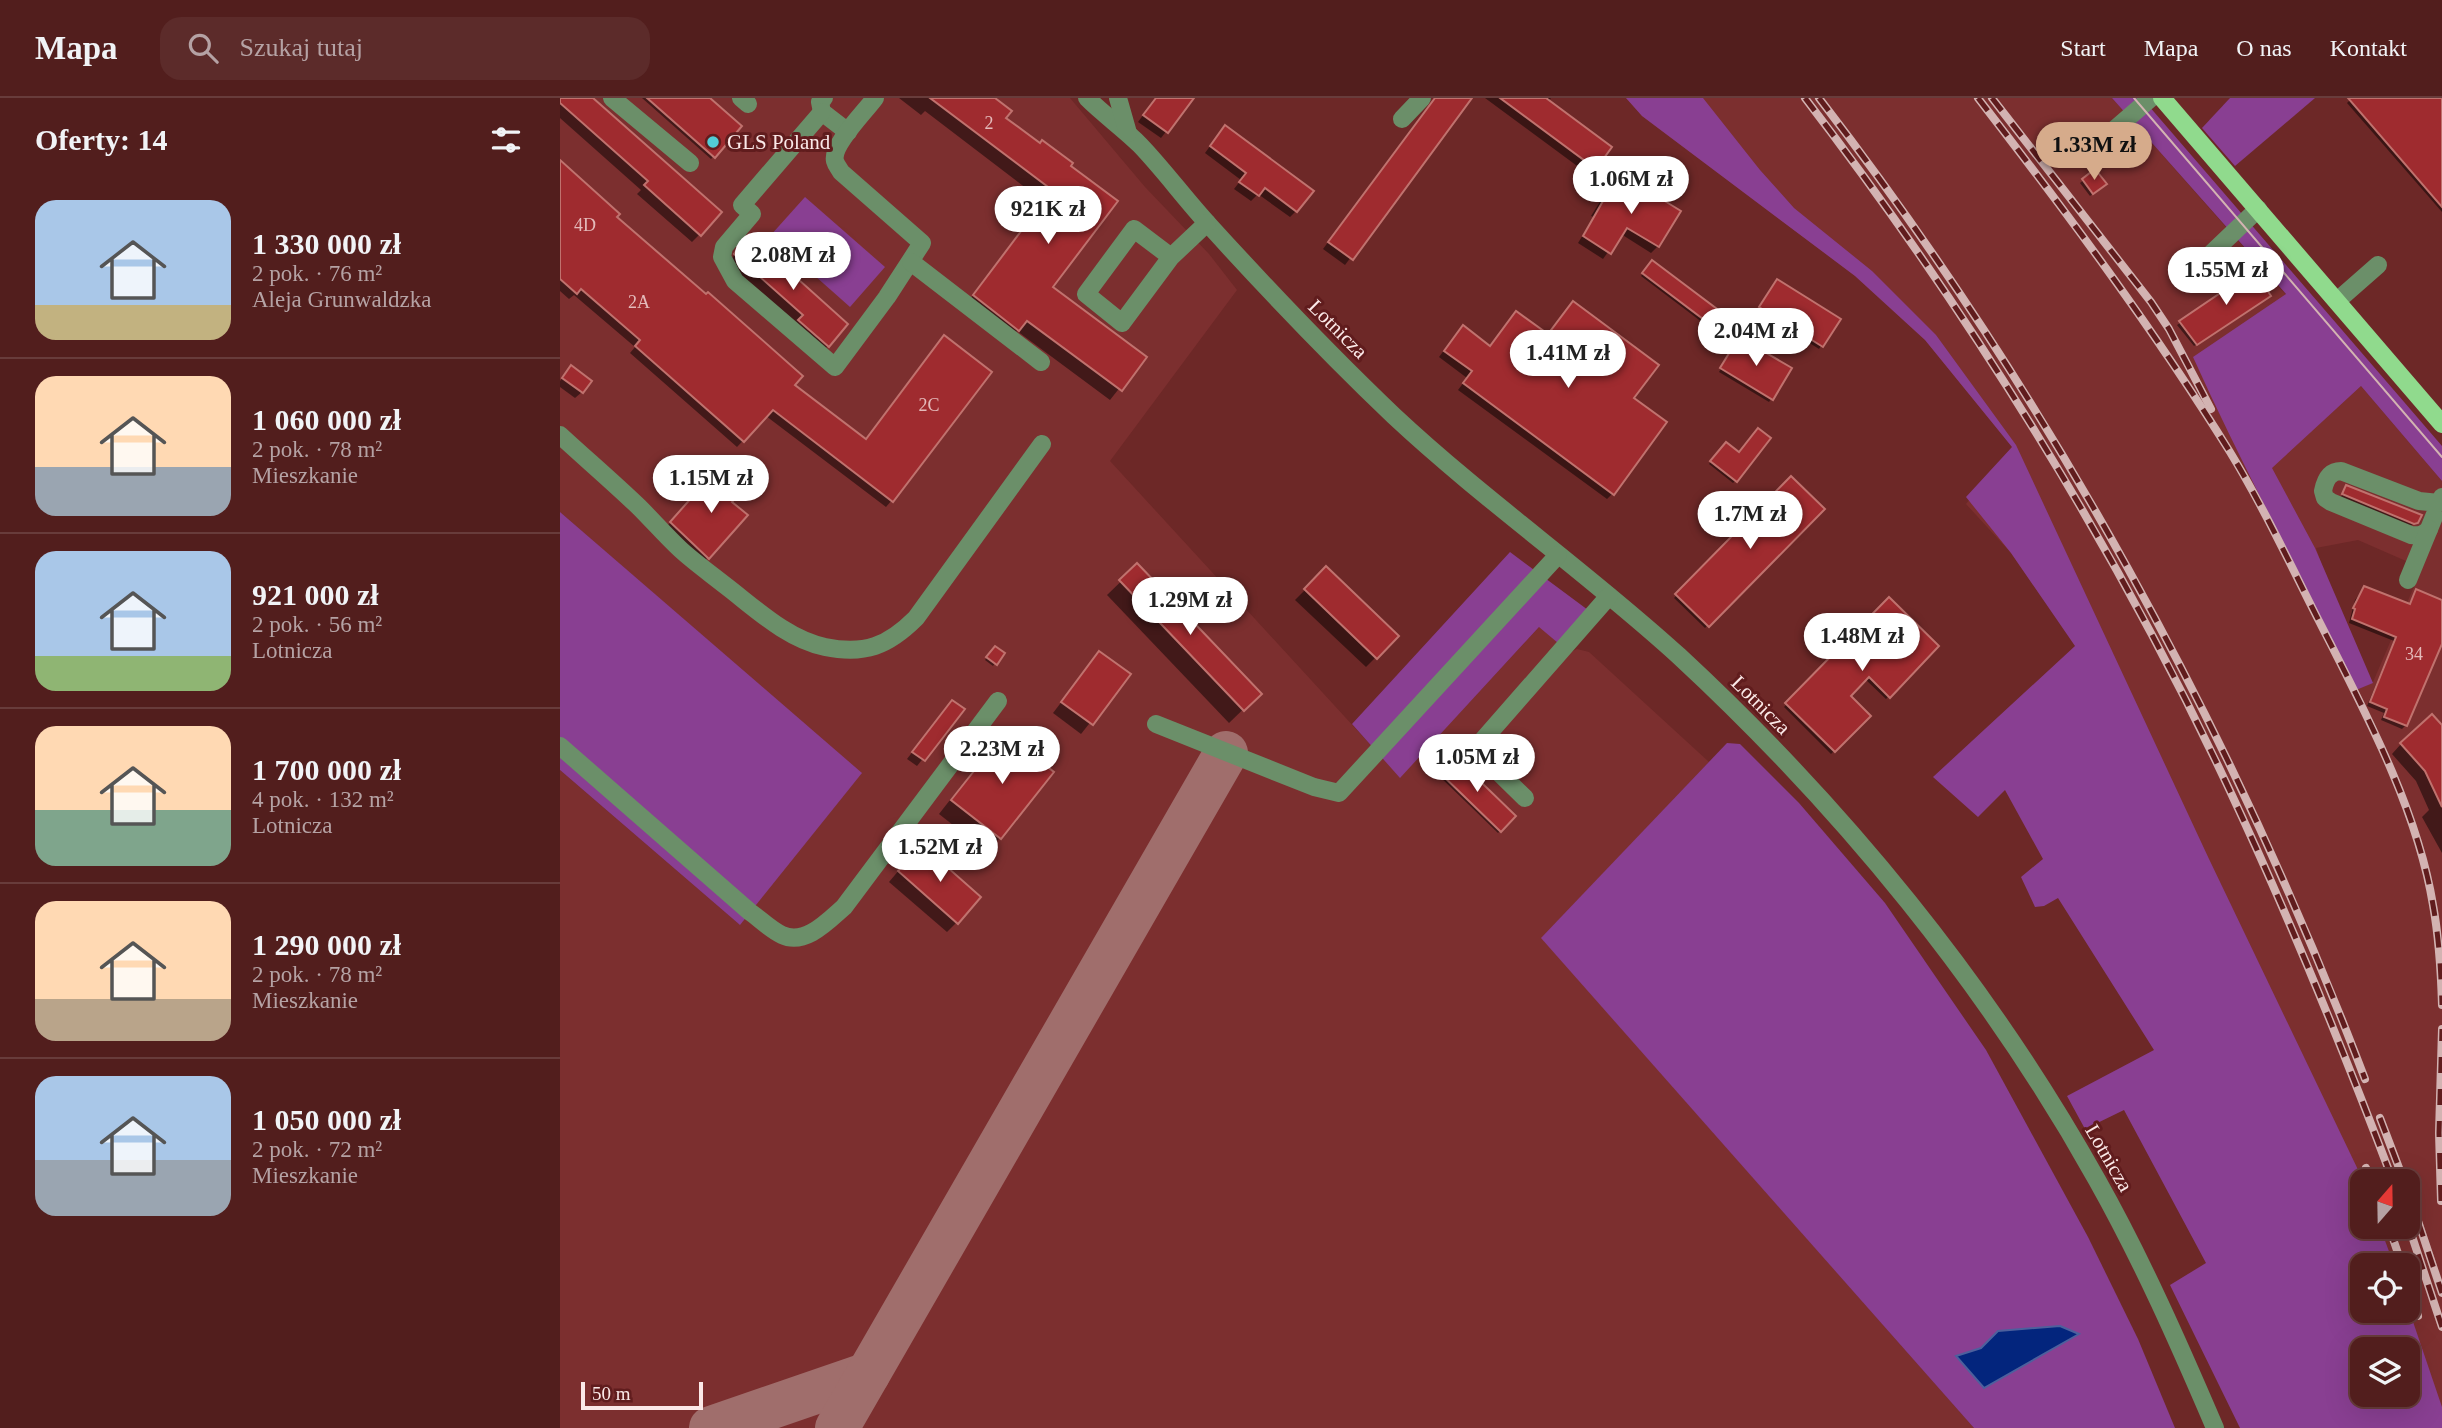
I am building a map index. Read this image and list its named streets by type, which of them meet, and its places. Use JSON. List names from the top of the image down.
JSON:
{
  "streets": {
    "street": ["Lotnicza"]
  },
  "places": ["GLS Poland"],
  "house_numbers": [
    "2",
    "4D",
    "2A",
    "2C",
    "34"
  ],
  "scale_bar": "50 m",
  "north": "top",
  "page": {
    "header": "Mapa",
    "search": "Szukaj tutaj",
    "nav": [
      "Start",
      "Mapa",
      "O nas",
      "Kontakt"
    ],
    "heading": "Oferty: 14",
    "price": [
      "1.33M zł",
      "1.06M zł",
      "921K zł",
      "2.08M zł",
      "1.55M zł",
      "2.04M zł",
      "1.41M zł",
      "1.15M zł",
      "1.7M zł",
      "1.29M zł",
      "1.48M zł",
      "2.23M zł",
      "1.05M zł",
      "1.52M zł"
    ],
    "list": [
      {
        "name": "1 330 000 zł",
        "note": "2 pok. · 76 m² · Aleja Grunwaldzka"
      },
      {
        "name": "1 060 000 zł",
        "note": "2 pok. · 78 m² · Mieszkanie"
      },
      {
        "name": "921 000 zł",
        "note": "2 pok. · 56 m² · Lotnicza"
      },
      {
        "name": "1 700 000 zł",
        "note": "4 pok. · 132 m² · Lotnicza"
      },
      {
        "name": "1 290 000 zł",
        "note": "2 pok. · 78 m² · Mieszkanie"
      },
      {
        "name": "1 050 000 zł",
        "note": "2 pok. · 72 m² · Mieszkanie"
      }
    ],
    "scale": "50 m"
  }
}
